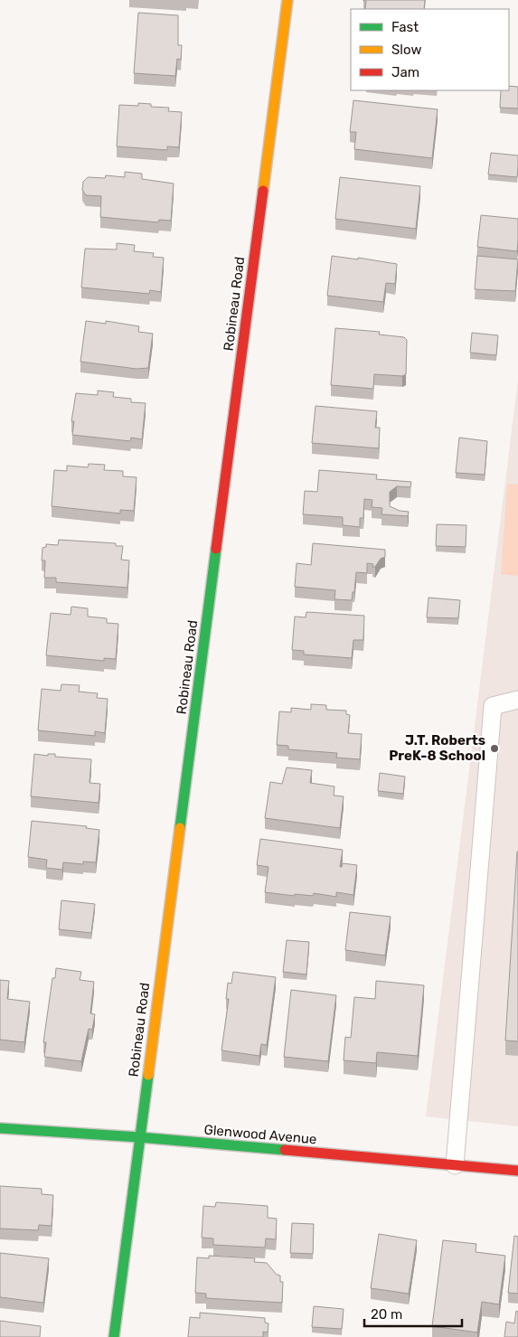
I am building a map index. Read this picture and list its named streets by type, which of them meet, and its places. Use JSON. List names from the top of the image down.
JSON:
{
  "streets": {
    "street": ["Robineau Road", "Glenwood Avenue"]
  },
  "crossings": [
    ["Robineau Road", "Glenwood Avenue"]
  ],
  "places": ["J.T. Roberts PreK-8 School"],
  "legend": ["Fast", "Slow", "Jam"],
  "scale_bar": "20 m"
}
